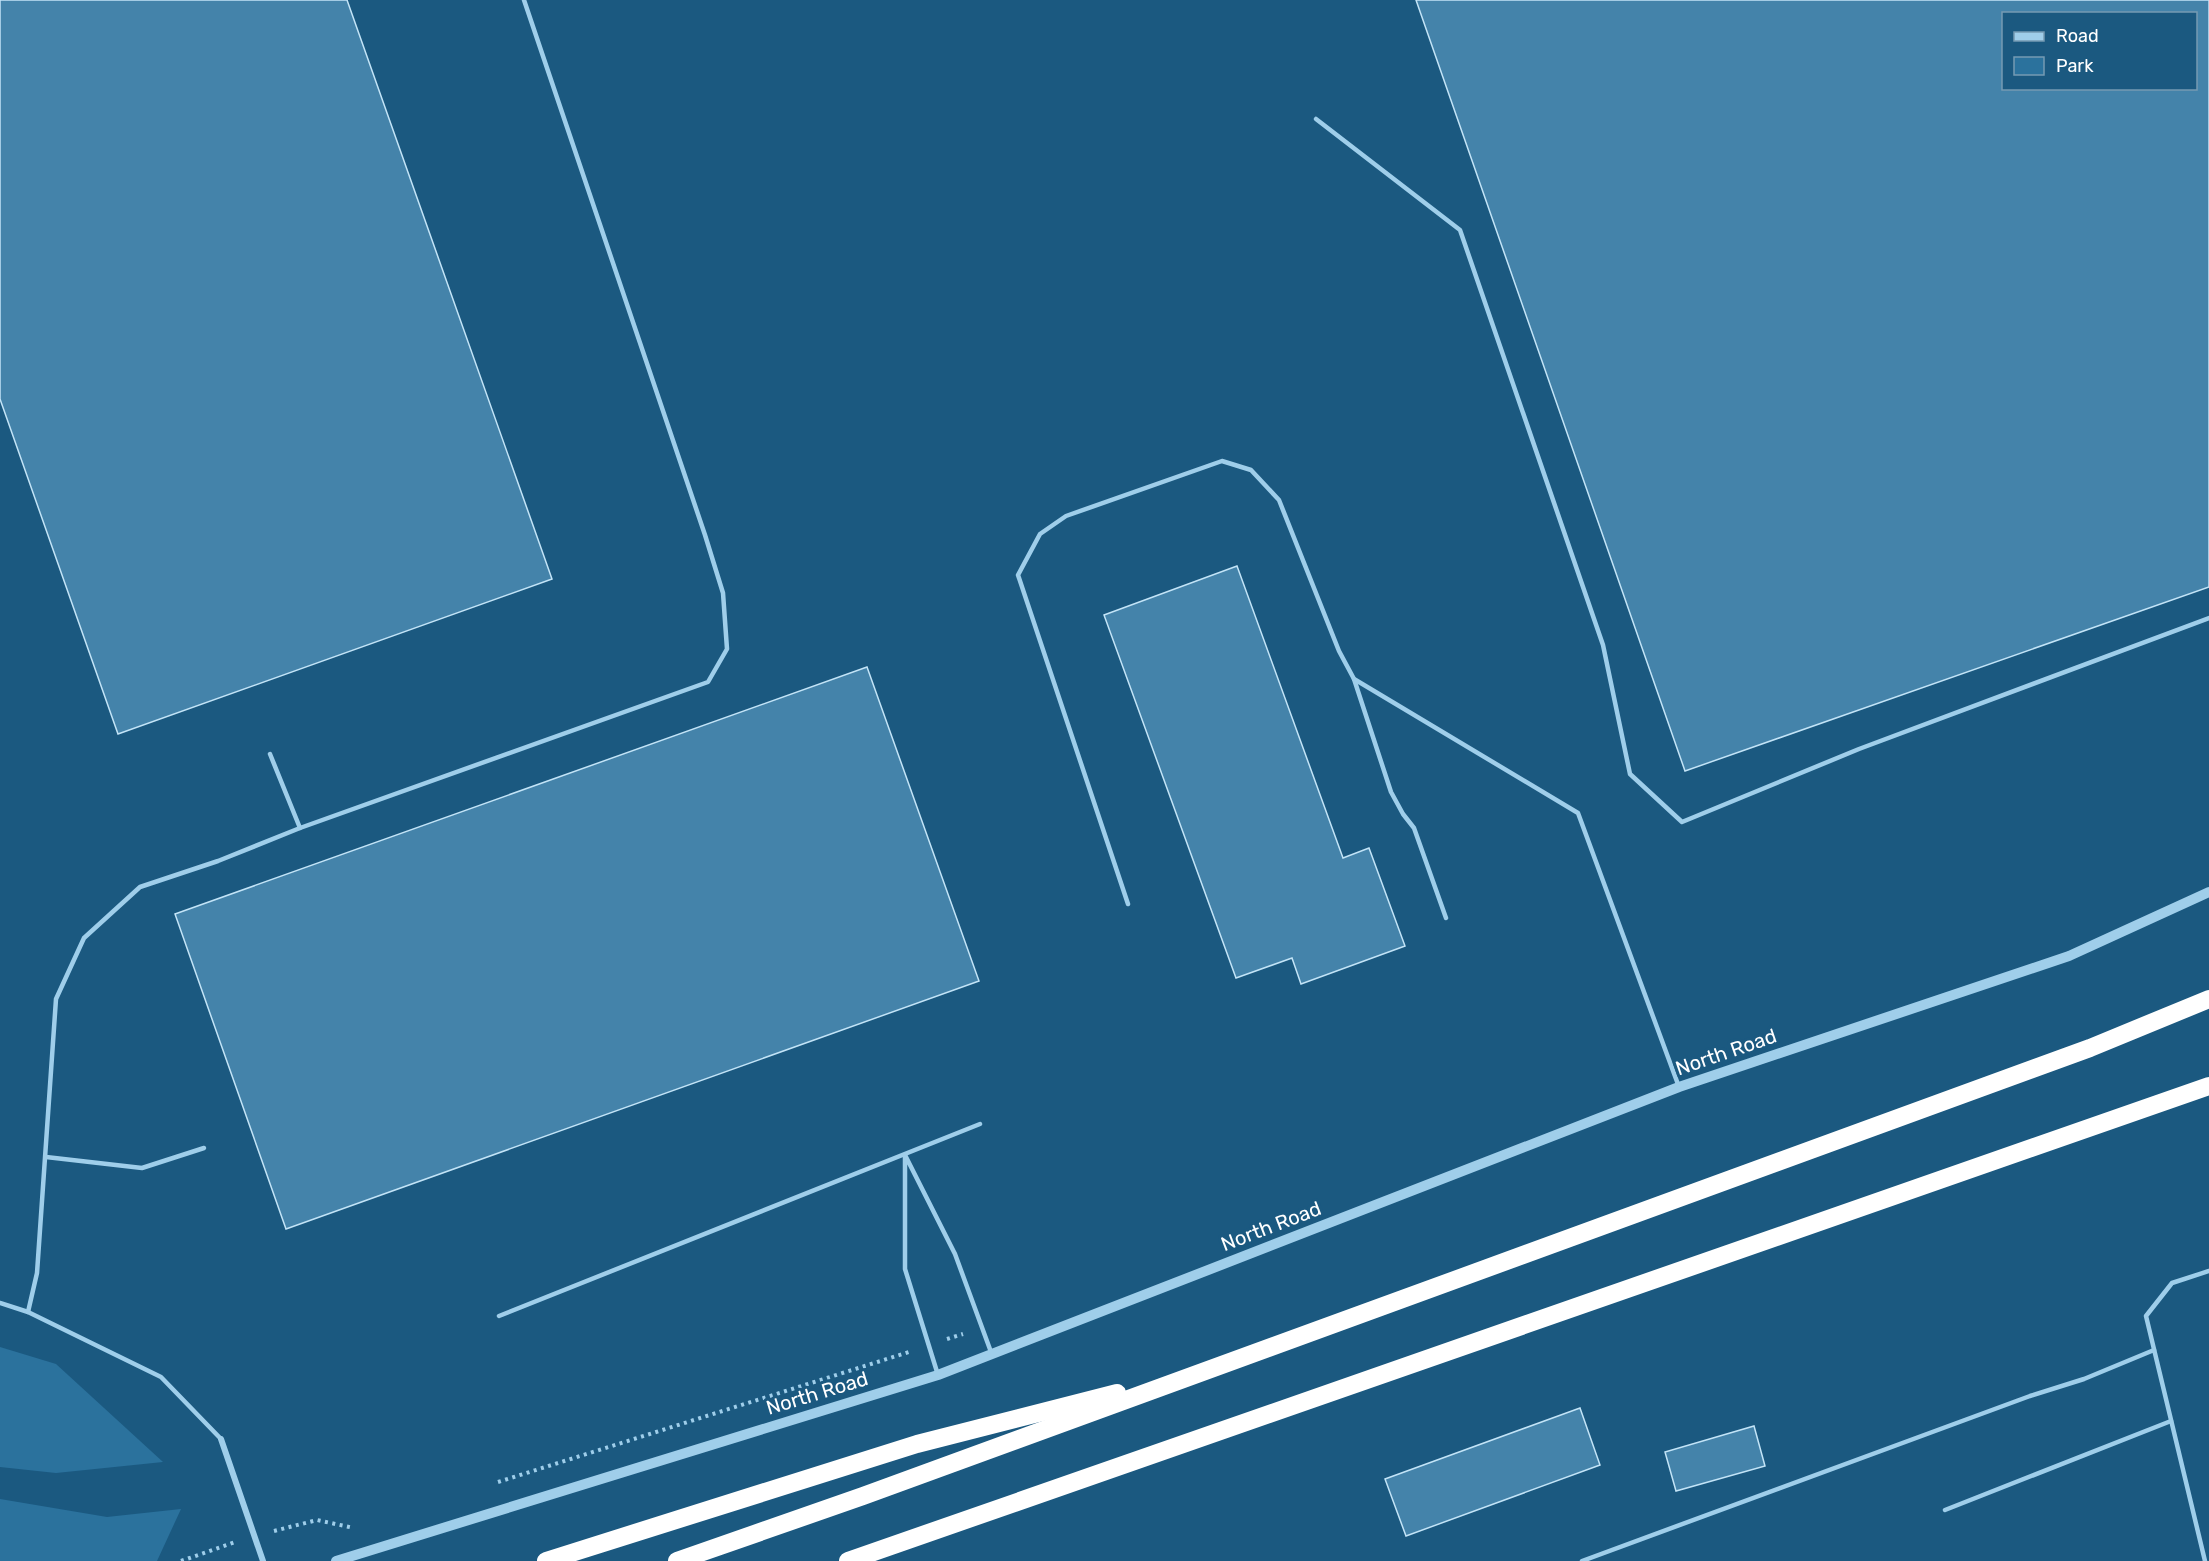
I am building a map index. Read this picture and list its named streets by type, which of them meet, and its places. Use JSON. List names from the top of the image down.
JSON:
{
  "streets": {
    "street": ["North Road"]
  },
  "legend": ["Road", "Park"]
}
